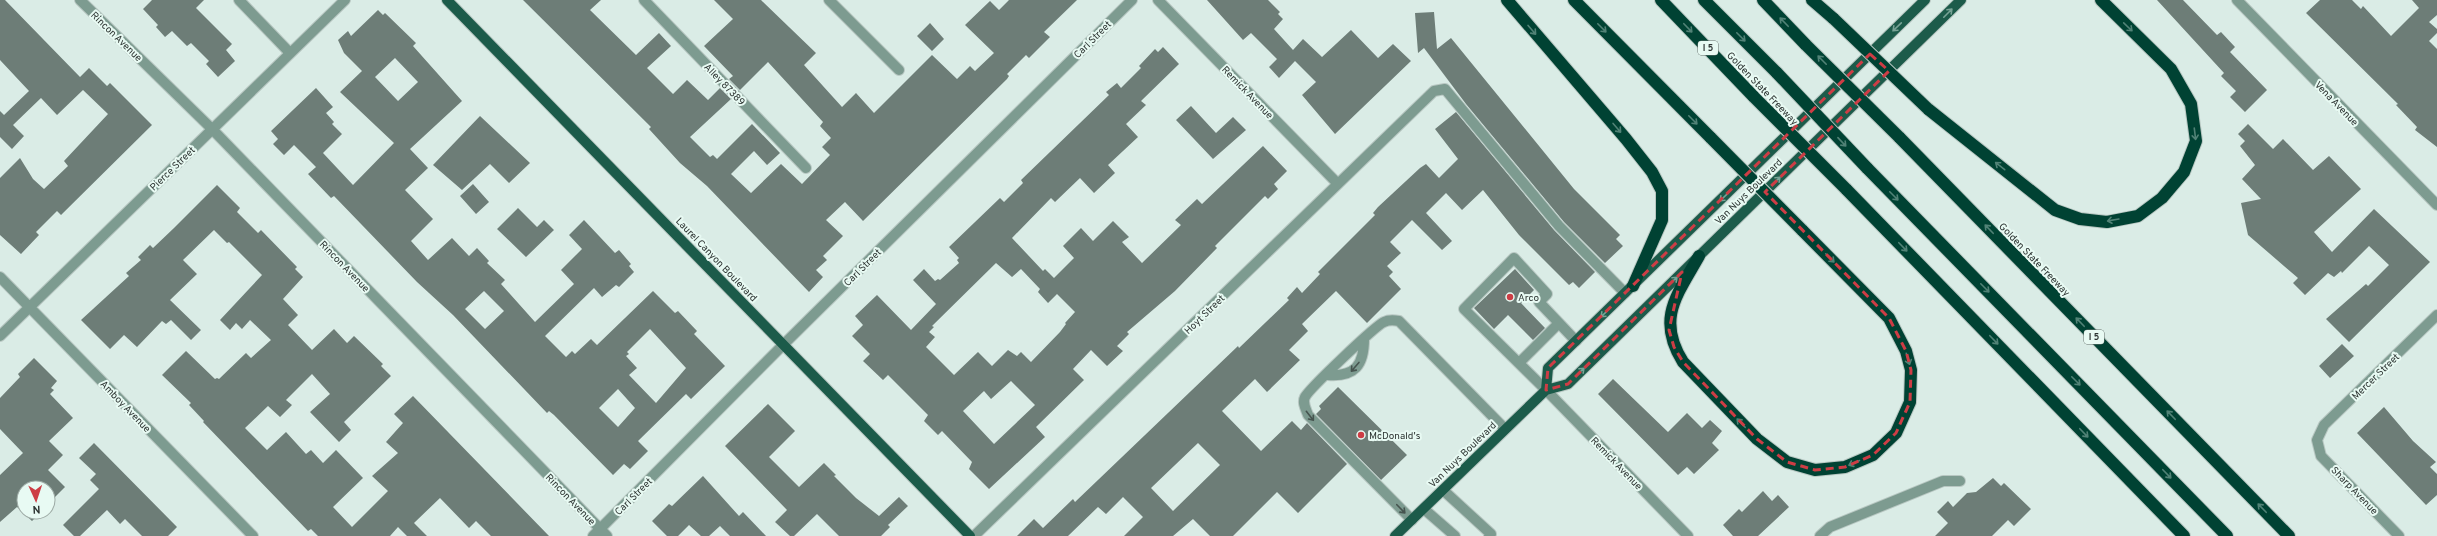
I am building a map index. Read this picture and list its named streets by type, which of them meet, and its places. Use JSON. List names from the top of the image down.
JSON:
{
  "streets": {
    "highway": ["I 5", "Golden State Freeway"],
    "main road": ["Van Nuys Boulevard", "Laurel Canyon Boulevard"],
    "street": [
      "Rincon Avenue",
      "Carl Street",
      "Alley 87389",
      "Remick Avenue",
      "Vena Avenue",
      "Pierce Street",
      "Hoyt Street",
      "Mercer Street",
      "Amboy Avenue",
      "Sharp Avenue"
    ]
  },
  "crossings": [
    ["Rincon Avenue", "Carl Street"],
    ["Rincon Avenue", "Pierce Street"],
    ["Carl Street", "Laurel Canyon Boulevard"],
    ["Remick Avenue", "Van Nuys Boulevard"],
    ["Remick Avenue", "Hoyt Street"],
    ["Pierce Street", "Amboy Avenue"],
    ["Van Nuys Boulevard", "Hoyt Street"],
    ["Mercer Street", "Sharp Avenue"]
  ],
  "places": ["Arco", "McDonald's"],
  "north": "bottom"
}
